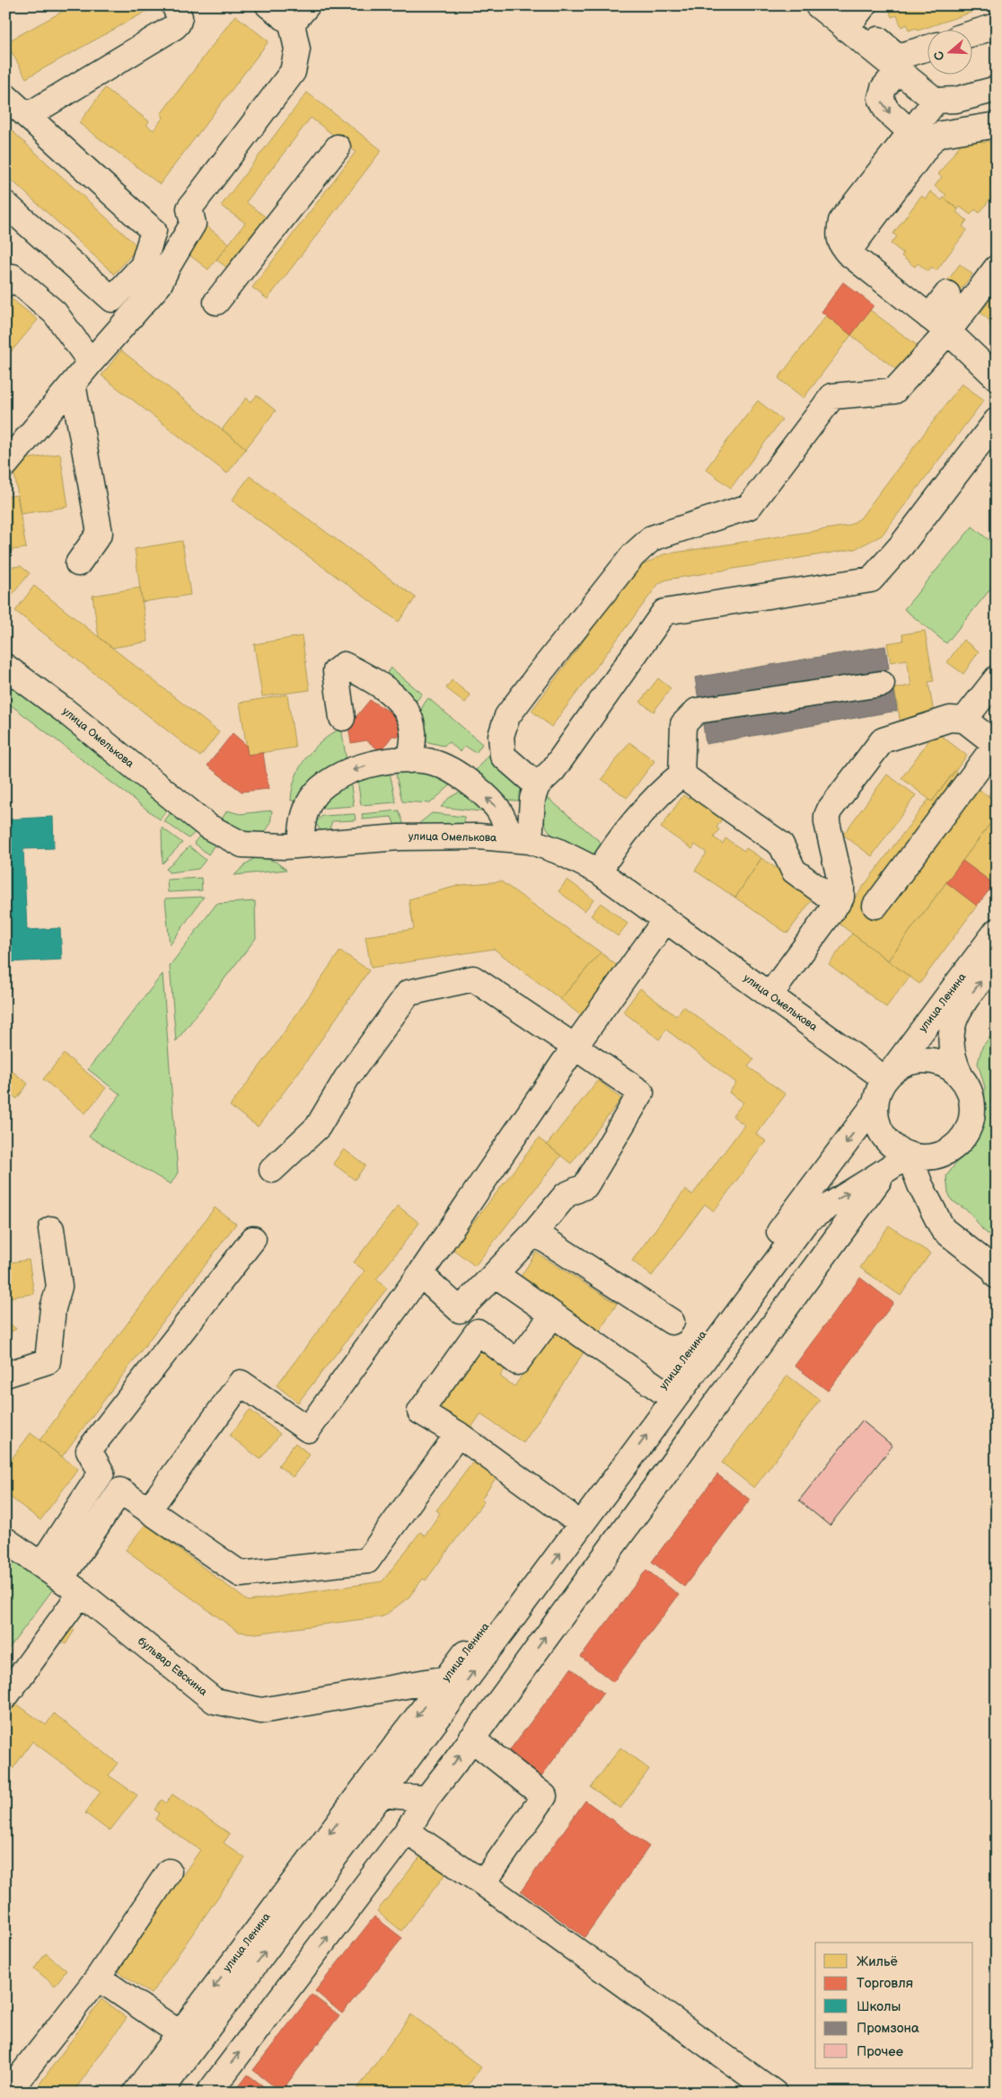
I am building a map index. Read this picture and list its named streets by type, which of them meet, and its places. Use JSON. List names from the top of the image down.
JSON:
{
  "streets": {
    "street": ["улица Омелькова", "улица Ленина", "бульвар Евскина"]
  },
  "crossings": [
    ["улица Омелькова", "улица Ленина"],
    ["улица Ленина", "бульвар Евскина"]
  ],
  "legend": [
    "Жильё",
    "Торговля",
    "Школы",
    "Промзона",
    "Прочее"
  ],
  "north": "left"
}
